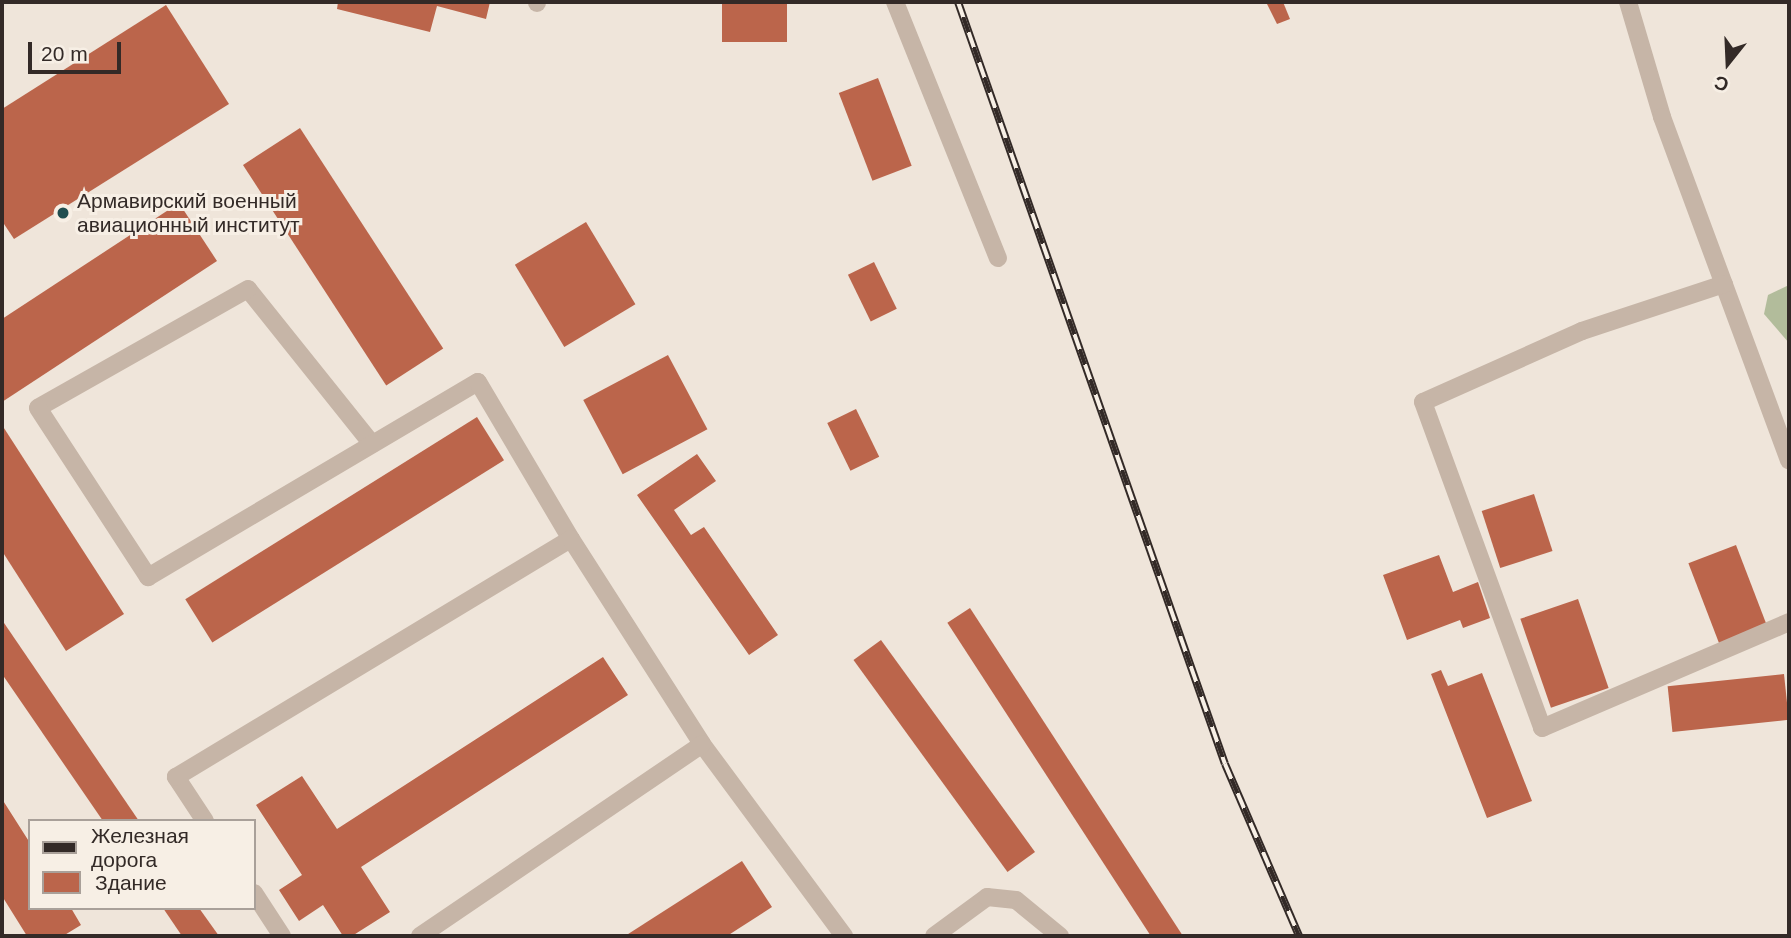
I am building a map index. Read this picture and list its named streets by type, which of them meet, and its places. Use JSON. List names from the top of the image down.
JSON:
{
  "places": ["Армавирский военный авиационный институт"],
  "legend": ["Железная дорога", "Здание"],
  "scale_bar": "20 m",
  "north": "bottom"
}
